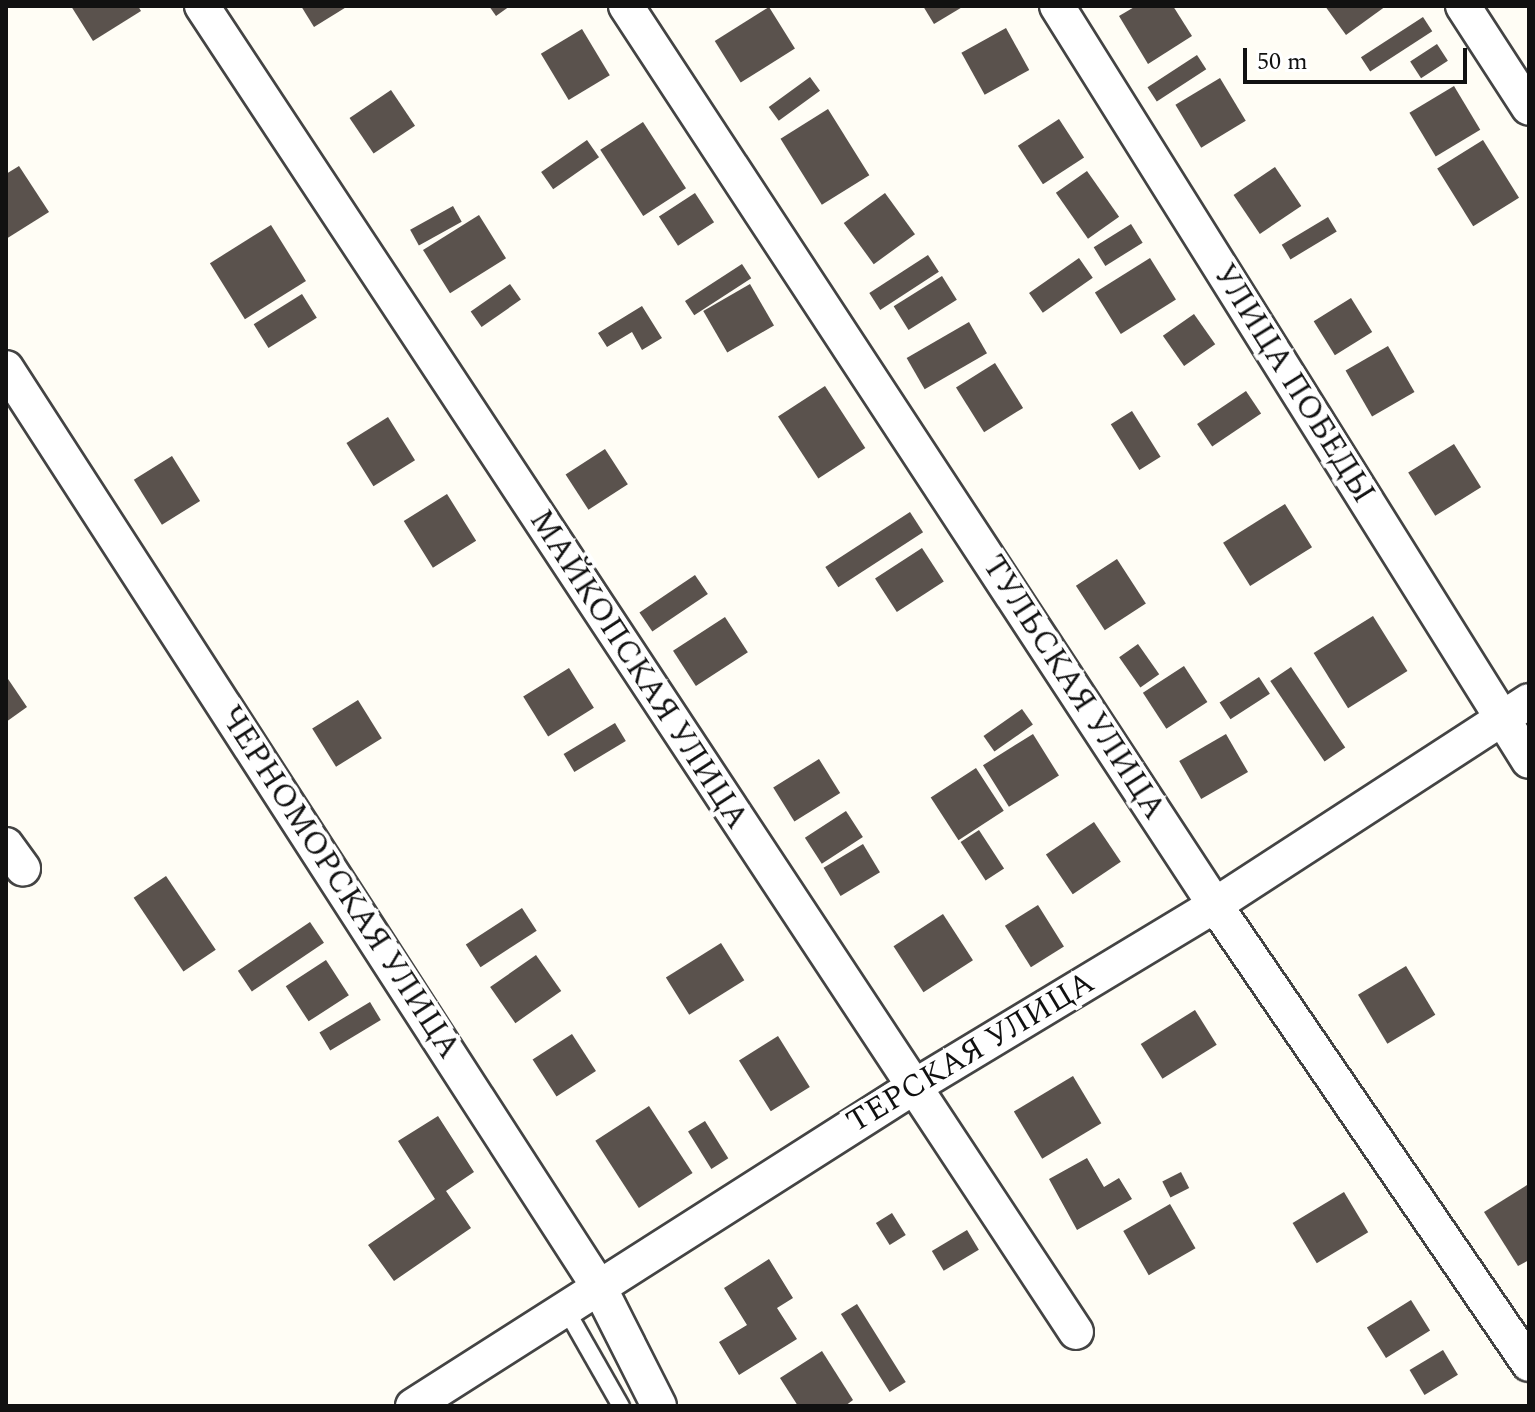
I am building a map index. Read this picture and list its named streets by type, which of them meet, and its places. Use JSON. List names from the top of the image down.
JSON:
{
  "streets": {
    "street": [
      "УЛИЦА ПОБЕДЫ",
      "МАЙКОПСКАЯ УЛИЦА",
      "ТУЛЬСКАЯ УЛИЦА",
      "ЧЕРНОМОРСКАЯ УЛИЦА",
      "ТЕРСКАЯ УЛИЦА"
    ]
  },
  "crossings": [
    ["УЛИЦА ПОБЕДЫ", "ТЕРСКАЯ УЛИЦА"],
    ["МАЙКОПСКАЯ УЛИЦА", "ТЕРСКАЯ УЛИЦА"],
    ["ТУЛЬСКАЯ УЛИЦА", "ТЕРСКАЯ УЛИЦА"],
    ["ЧЕРНОМОРСКАЯ УЛИЦА", "ТЕРСКАЯ УЛИЦА"]
  ],
  "scale_bar": "50 m"
}
